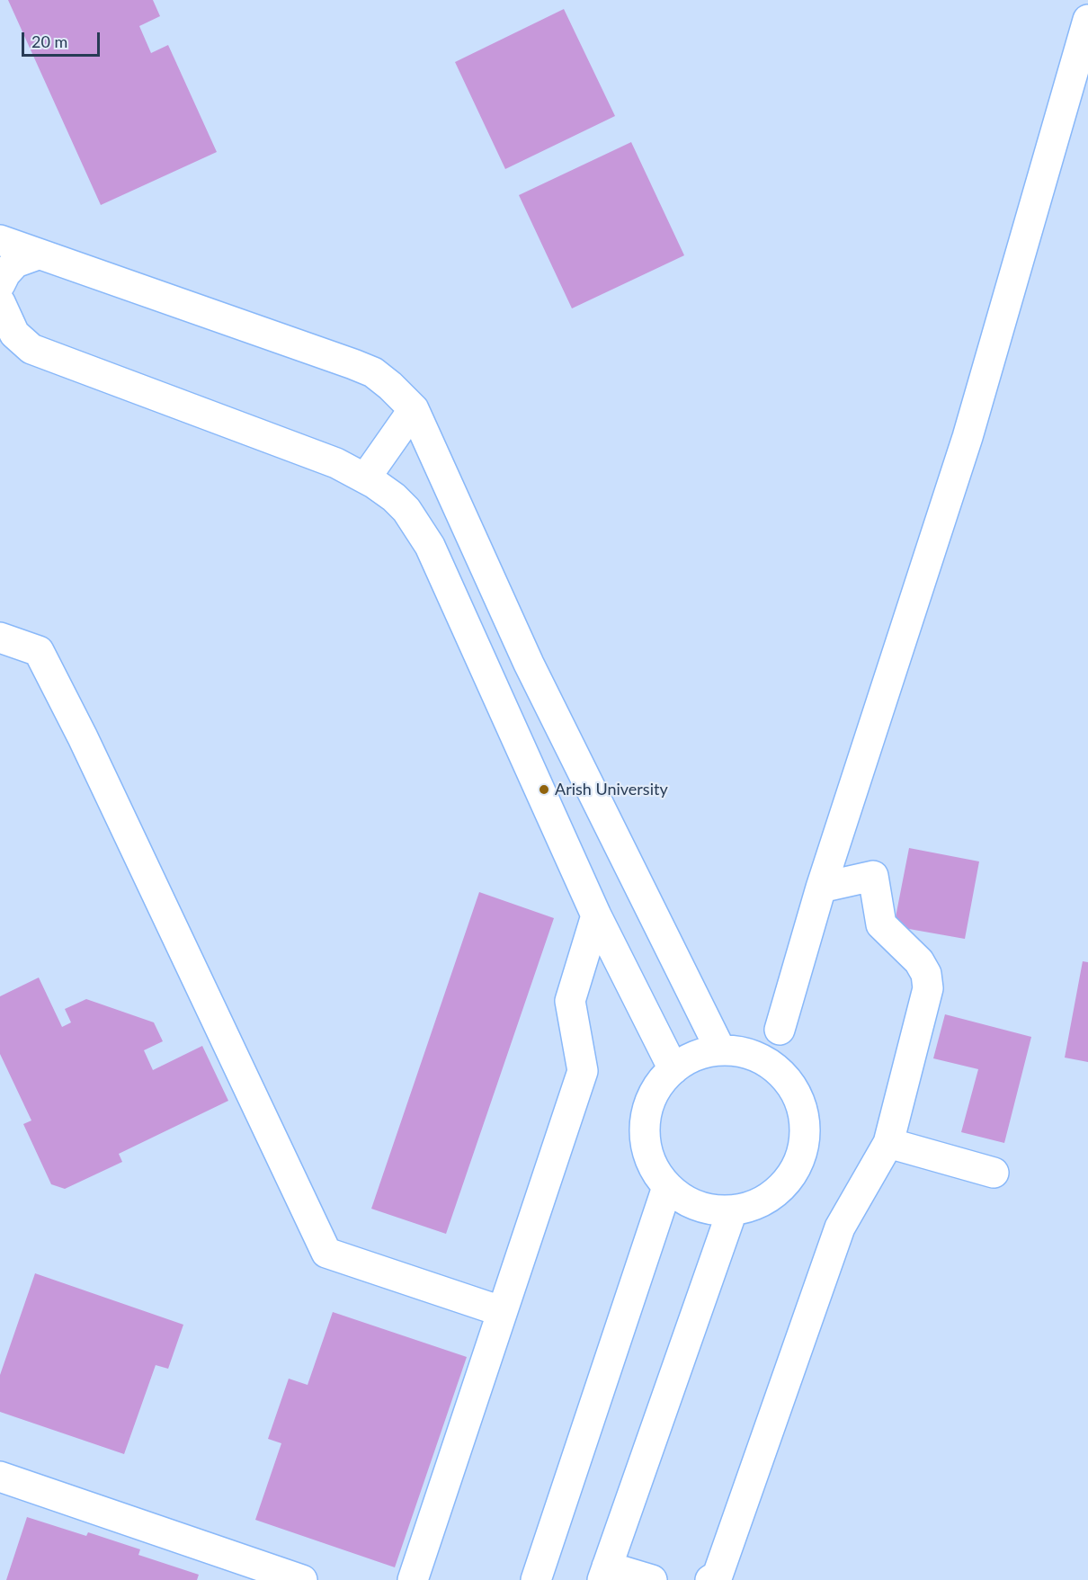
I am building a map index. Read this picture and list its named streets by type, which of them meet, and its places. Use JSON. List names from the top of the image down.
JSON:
{
  "places": ["Arish University"],
  "scale_bar": "20 m"
}
